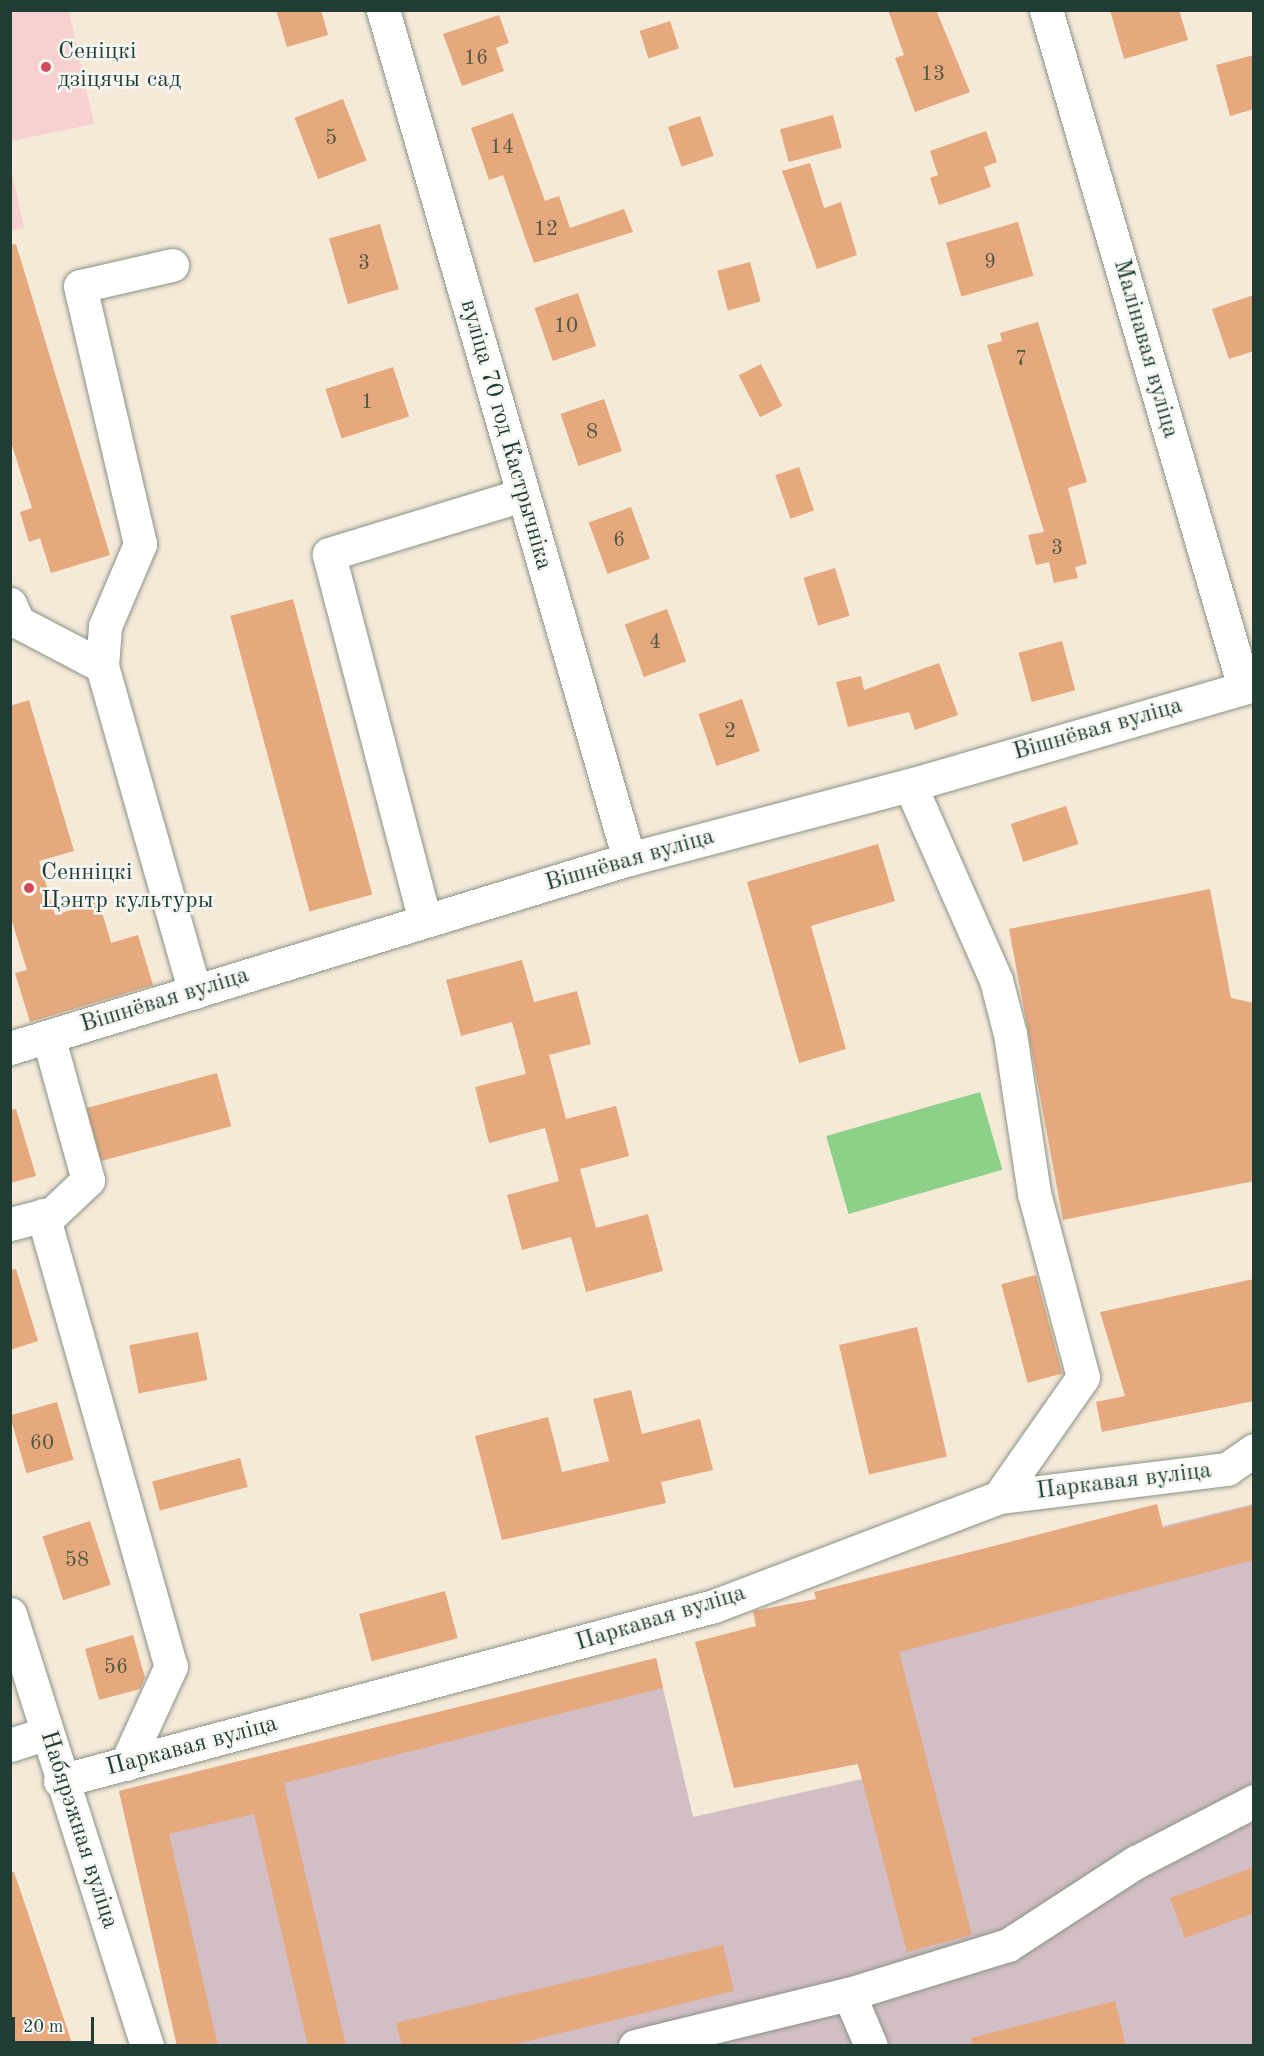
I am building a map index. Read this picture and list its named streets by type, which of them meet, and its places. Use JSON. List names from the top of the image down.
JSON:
{
  "streets": {
    "street": [
      "Малінавая вуліца",
      "вуліца 70 год Кастрычніка",
      "Вішнёвая вуліца",
      "Паркавая вуліца",
      "Набярэжная вуліца"
    ]
  },
  "crossings": [
    ["Малінавая вуліца", "Вішнёвая вуліца"],
    ["вуліца 70 год Кастрычніка", "Вішнёвая вуліца"],
    ["Паркавая вуліца", "Набярэжная вуліца"]
  ],
  "places": ["Сеніцкі дзіцячы сад", "Сенніцкі Цэнтр культуры"],
  "house_numbers": [
    "16",
    "13",
    "5",
    "14",
    "12",
    "9",
    "3",
    "10",
    "7",
    "1",
    "8",
    "6",
    "3",
    "4",
    "2",
    "60",
    "58",
    "56"
  ],
  "scale_bar": "20 m"
}
